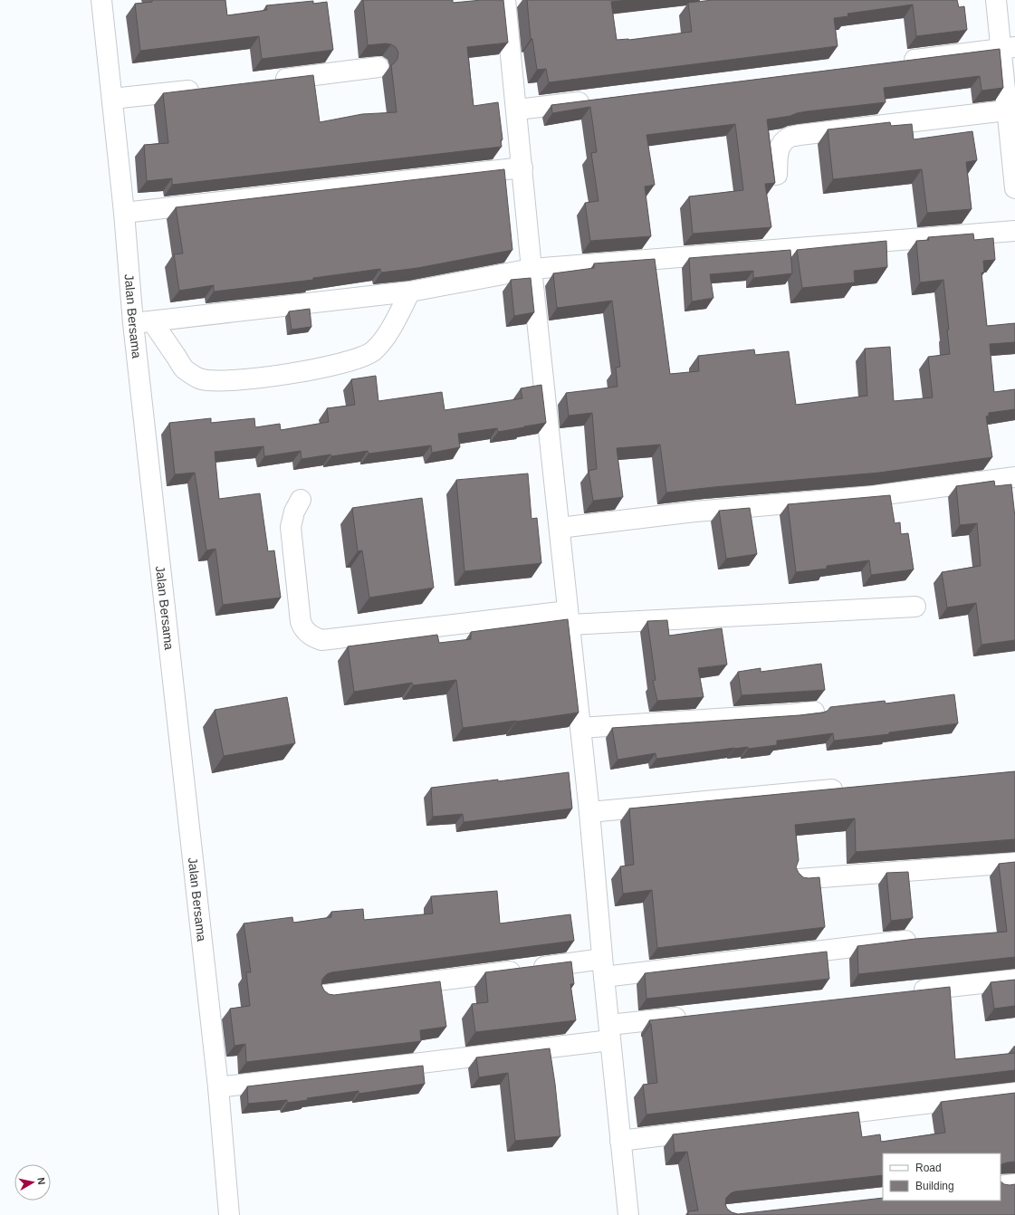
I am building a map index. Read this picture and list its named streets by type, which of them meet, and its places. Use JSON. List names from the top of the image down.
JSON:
{
  "streets": {
    "street": ["Jalan Bersama"]
  },
  "legend": ["Road", "Building"],
  "north": "right"
}
